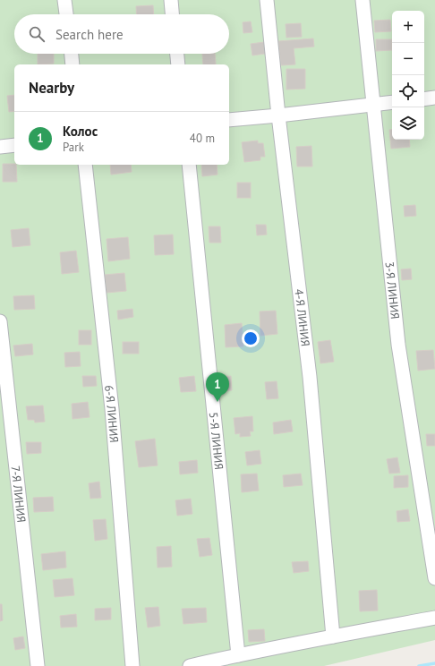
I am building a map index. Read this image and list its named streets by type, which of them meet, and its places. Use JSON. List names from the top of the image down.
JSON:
{
  "streets": {
    "street": [
      "3-Я ЛИНИЯ",
      "4-Я ЛИНИЯ",
      "6-Я ЛИНИЯ",
      "5-Я ЛИНИЯ",
      "7-Я ЛИНИЯ"
    ]
  },
  "page": {
    "map_buttons": ["+", "−"],
    "search": "Search here",
    "heading": "Nearby",
    "list": [
      {
        "mark": "1",
        "name": "Колос",
        "note": "Park",
        "value": "40 m"
      }
    ],
    "pins": "1"
  }
}
